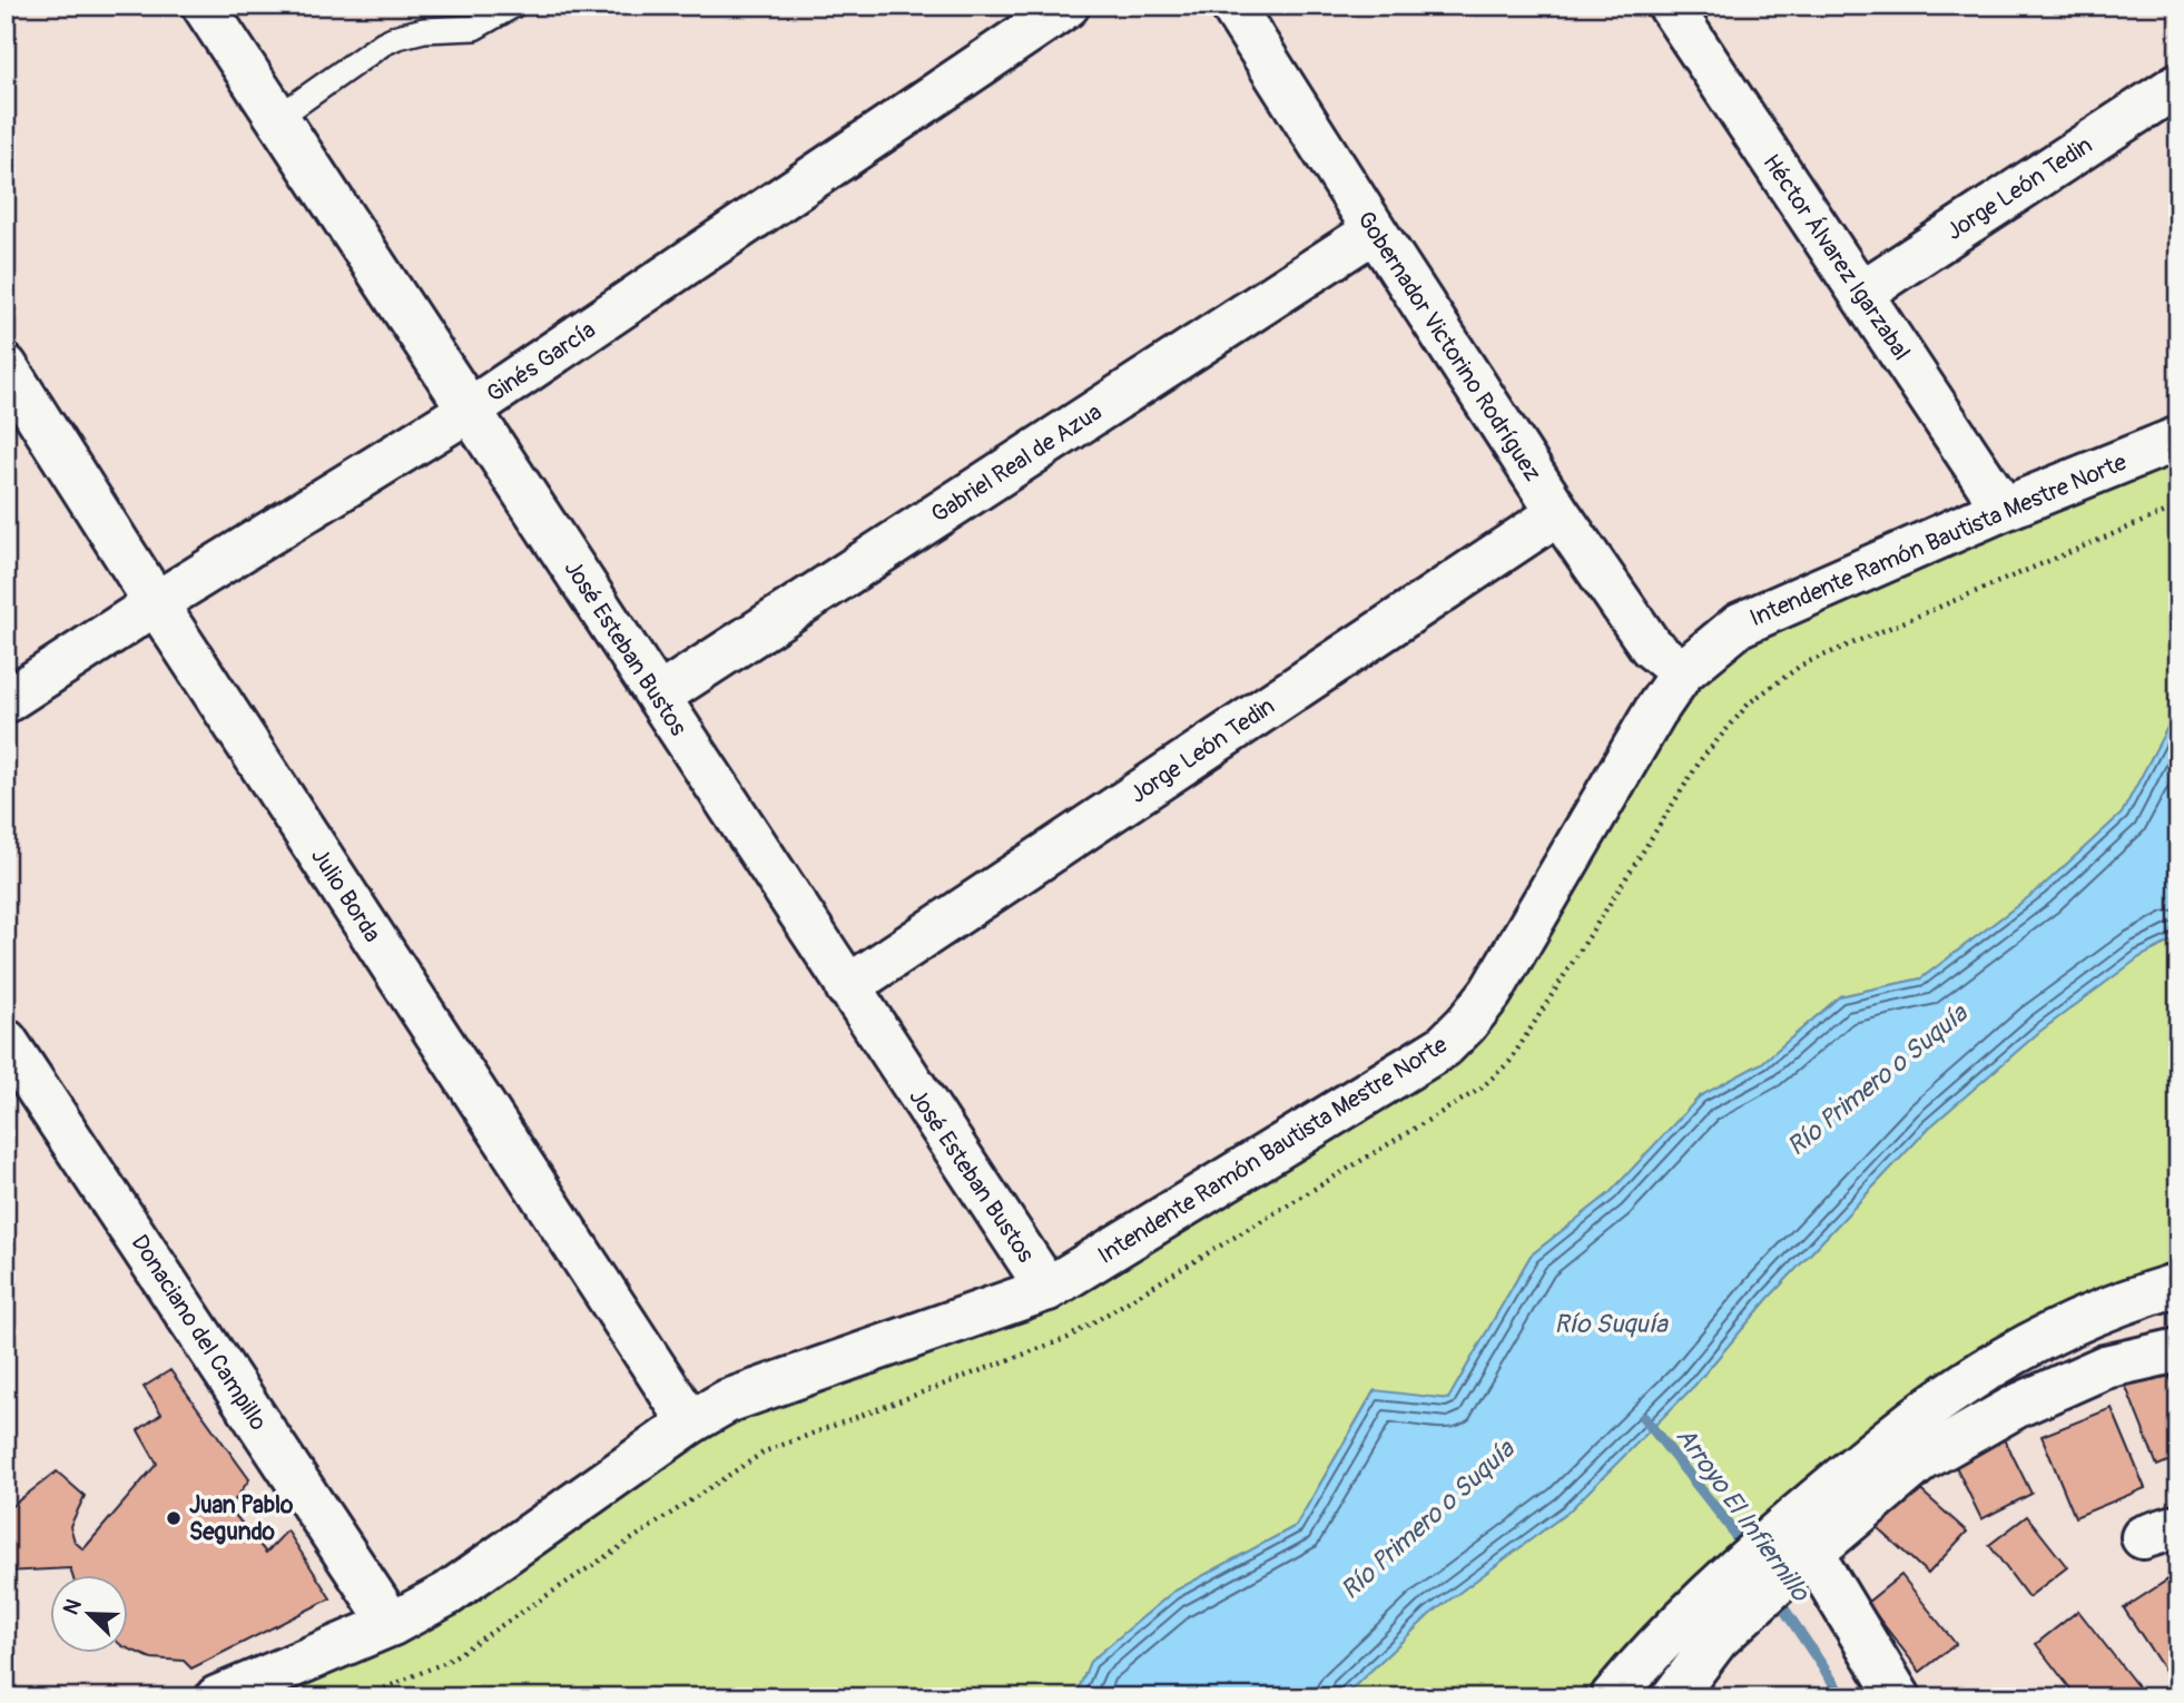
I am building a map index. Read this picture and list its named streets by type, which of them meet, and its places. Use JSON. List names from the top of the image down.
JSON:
{
  "streets": {
    "street": [
      "Jorge León Tedin",
      "Héctor Álvarez Igarzabal",
      "Gobernador Victorino Rodríguez",
      "Ginés García",
      "Gabriel Real de Azua",
      "Intendente Ramón Bautista Mestre Norte",
      "José Esteban Bustos",
      "Julio Borda",
      "Donaciano del Campillo"
    ]
  },
  "crossings": [
    ["Jorge León Tedin", "Héctor Álvarez Igarzabal"],
    ["Jorge León Tedin", "Gobernador Victorino Rodríguez"],
    ["Jorge León Tedin", "José Esteban Bustos"],
    ["Héctor Álvarez Igarzabal", "Intendente Ramón Bautista Mestre Norte"],
    ["Gobernador Victorino Rodríguez", "Gabriel Real de Azua"],
    ["Gobernador Victorino Rodríguez", "Intendente Ramón Bautista Mestre Norte"],
    ["Ginés García", "José Esteban Bustos"],
    ["Ginés García", "Julio Borda"],
    ["Gabriel Real de Azua", "José Esteban Bustos"],
    ["Intendente Ramón Bautista Mestre Norte", "José Esteban Bustos"],
    ["Intendente Ramón Bautista Mestre Norte", "Julio Borda"],
    ["Intendente Ramón Bautista Mestre Norte", "Donaciano del Campillo"]
  ],
  "water": ["Río Primero o Suquía", "Río Suquía", "Arroyo El Infiernillo"],
  "places": ["Juan Pablo Segundo"],
  "north": "top left"
}
